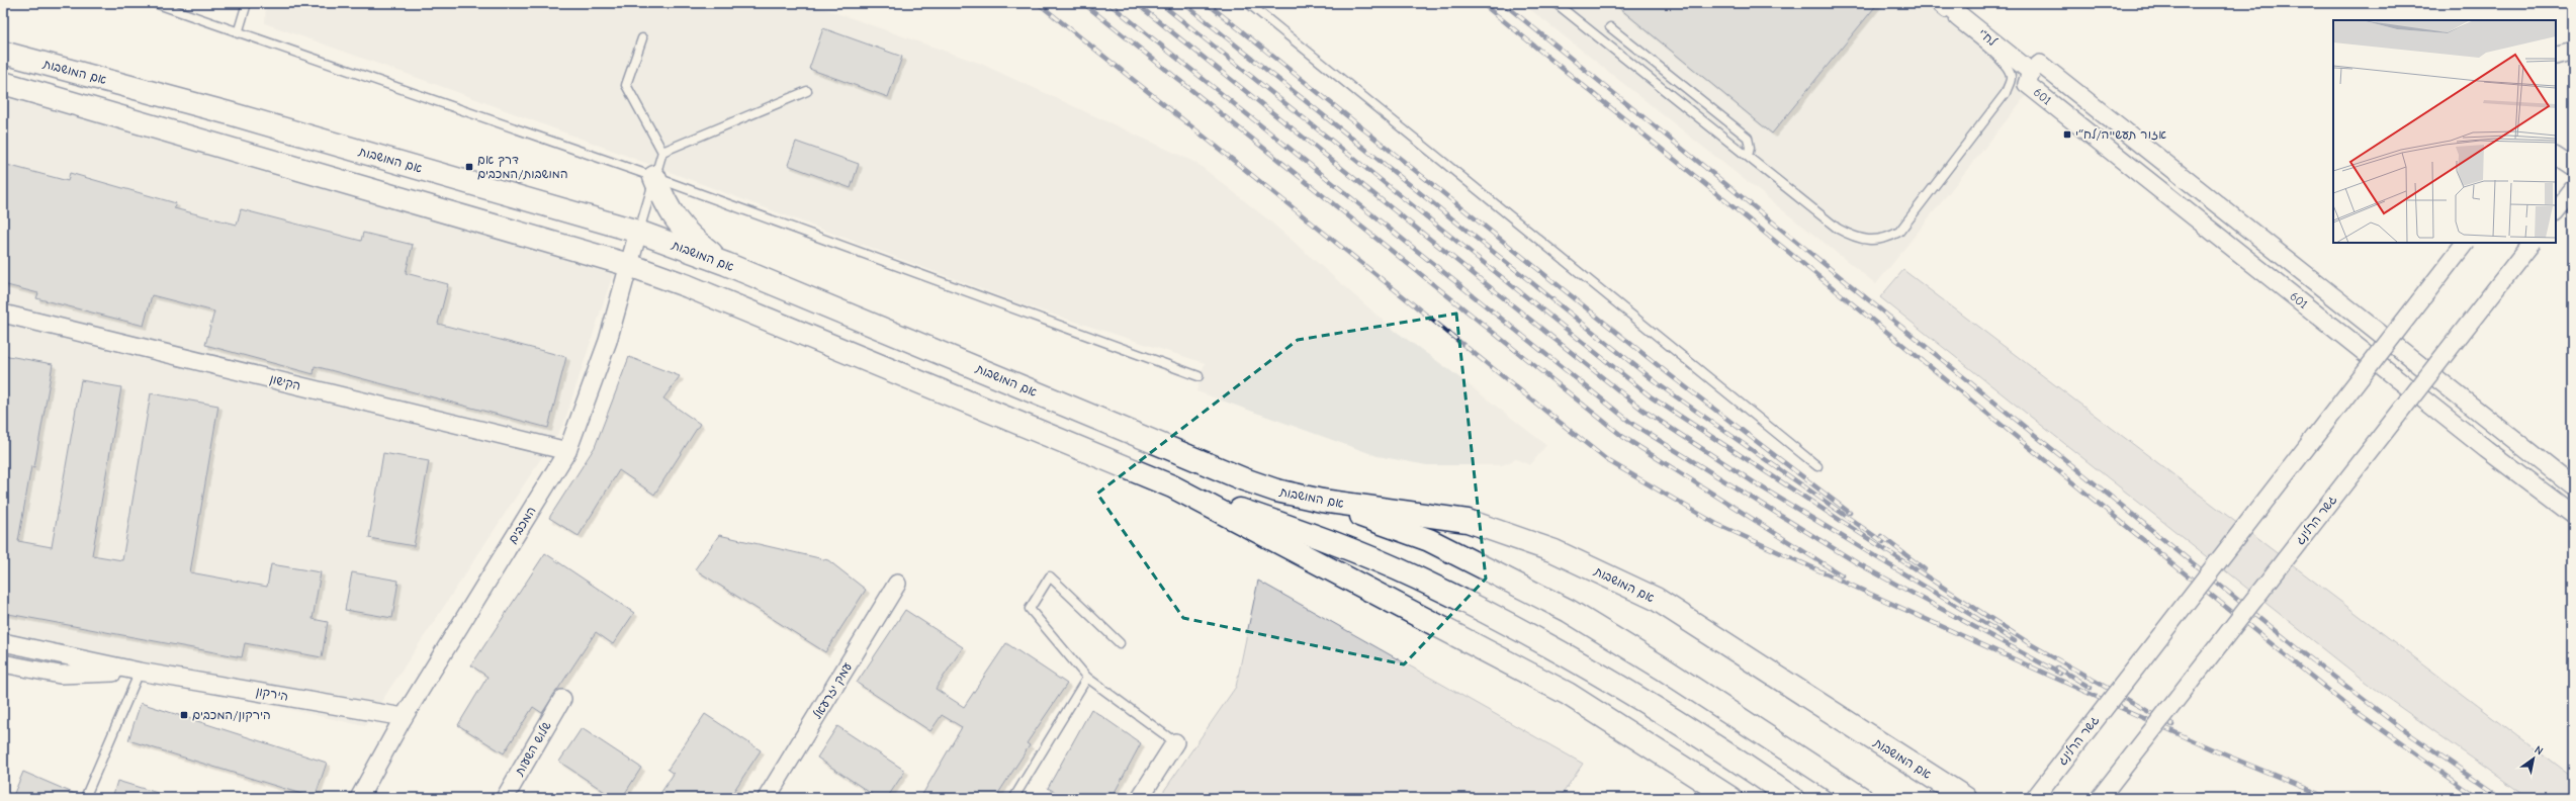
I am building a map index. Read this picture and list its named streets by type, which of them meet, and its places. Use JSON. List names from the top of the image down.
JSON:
{
  "streets": {
    "main road": ["אם המושבות"],
    "street": [
      "לח\"י",
      "601",
      "הקישון",
      "גשר הרלינג",
      "המכבים",
      "עמק יזרעאל",
      "הירקון",
      "שלוש השעות"
    ]
  },
  "crossings": [
    ["לח\"י", "601"],
    ["אם המושבות", "המכבים"],
    ["הקישון", "המכבים"],
    ["המכבים", "הירקון"]
  ],
  "places": {
    "transit": ["אזור תעשייה/לח״י", "דרך אם המושבות/המכבים", "הירקון/המכבים"]
  },
  "north": "top right"
}
